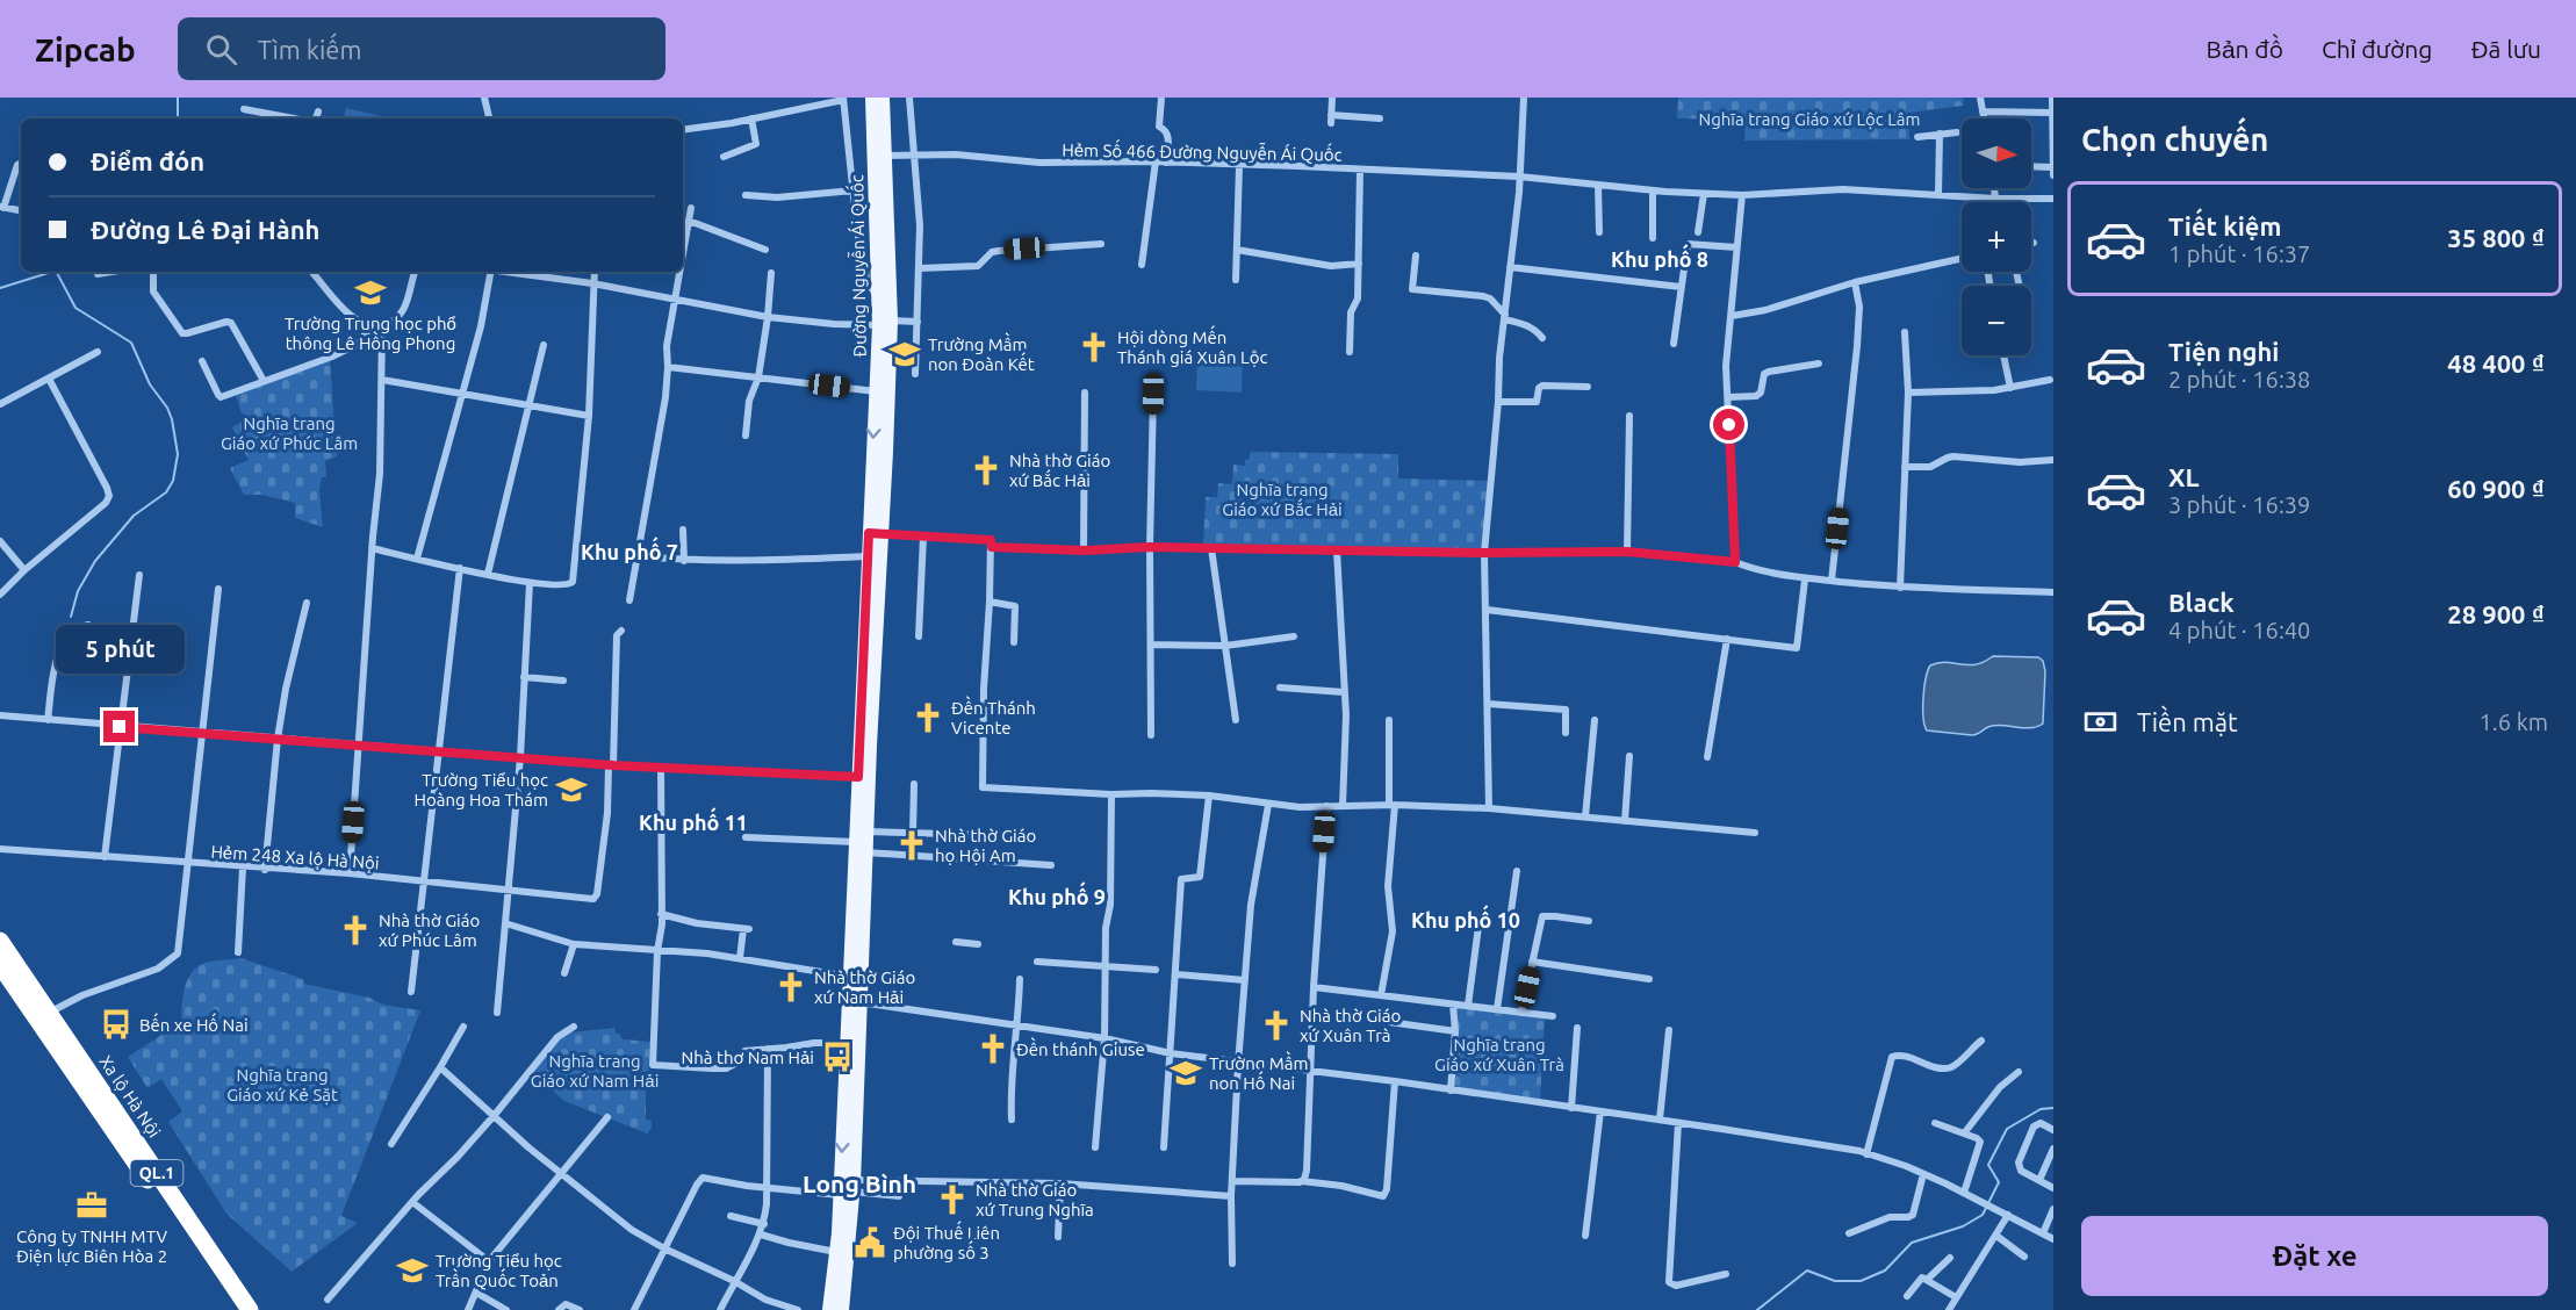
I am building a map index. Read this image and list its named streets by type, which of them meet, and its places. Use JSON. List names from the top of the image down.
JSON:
{
  "streets": {
    "highway": ["Xa lộ Hà Nội", "QL.1"],
    "main road": ["Đường Nguyễn Ái Quốc"],
    "street": ["Hẻm Số 466 Đường Nguyễn Ái Quốc", "Hẻm 248 Xa lộ Hà Nội"]
  },
  "crossings": [
    ["Hẻm Số 466 Đường Nguyễn Ái Quốc", "Đường Nguyễn Ái Quốc"]
  ],
  "districts": [
    "Khu phố 8",
    "Khu phố 7",
    "Khu phố 11",
    "Khu phố 9",
    "Khu phố 10",
    "Long Bình"
  ],
  "parks": [
    "Nghĩa trang Giáo xứ Lộc Lâm",
    "Nghĩa trang Giáo xứ Phúc Lâm",
    "Nghĩa trang Giáo xứ Bắc Hải",
    "Nghĩa trang Giáo xứ Xuân Trà",
    "Nghĩa trang Giáo xứ Nam Hải",
    "Nghĩa trang Giáo xứ Kẻ Sặt"
  ],
  "places": {
    "school or university": [
      "Trường Trung học phổ thông Lê Hồng Phong",
      "Trường Mầm non Đoàn Kết",
      "Trường Tiểu học Hoàng Hoa Thám",
      "Trường Mầm non Hố Nai",
      "Trường Tiểu học Trần Quốc Toản"
    ],
    "church": [
      "Hội dòng Mến Thánh giá Xuân Lộc",
      "Nhà thờ Giáo xứ Bắc Hải",
      "Đền Thánh Vicente",
      "Nhà thờ Giáo họ Hội Am",
      "Nhà thờ Giáo xứ Phúc Lâm",
      "Nhà thờ Giáo xứ Nam Hải",
      "Nhà thờ Giáo xứ Xuân Trà",
      "Đền thánh Giuse",
      "Nhà thờ Giáo xứ Trung Nghĩa"
    ],
    "bus stop": ["Bến xe Hố Nai", "Nhà thơ Nam Hải"],
    "office": ["Công ty TNHH MTV Điện lực Biên Hòa 2"],
    "public building": ["Đội Thuế Liên phường số 3"]
  },
  "north": "right",
  "page": {
    "header": "Zipcab",
    "search": "Tìm kiếm",
    "nav": ["Bản đồ", "Chỉ đường", "Đã lưu"],
    "heading": "Chọn chuyến",
    "map_buttons": ["+", "−"],
    "banner": ["Điểm đón", "Đường Lê Đại Hành"],
    "list": [
      {
        "name": "Tiết kiệm",
        "note": "1 phút · 16:37",
        "value": "35 800 ₫"
      },
      {
        "name": "Tiện nghi",
        "note": "2 phút · 16:38",
        "value": "48 400 ₫"
      },
      {
        "name": "XL",
        "note": "3 phút · 16:39",
        "value": "60 900 ₫"
      },
      {
        "name": "Black",
        "note": "4 phút · 16:40",
        "value": "28 900 ₫"
      }
    ],
    "bubble": "5 phút",
    "pay": ["Tiền mặt", "1.6 km"],
    "buttons": "Đặt xe"
  }
}
